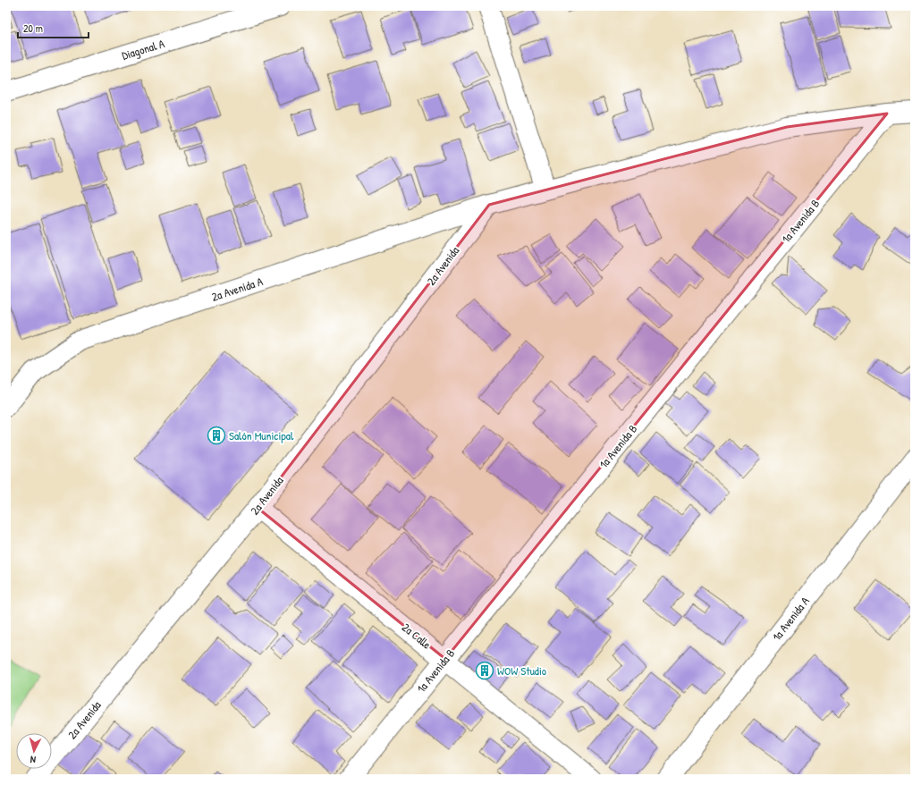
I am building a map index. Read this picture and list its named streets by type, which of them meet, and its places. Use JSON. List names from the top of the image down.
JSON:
{
  "streets": {
    "street": [
      "Diagonal A",
      "1a Avenida B",
      "2a Avenida",
      "2a Avenida A",
      "1a Avenida A",
      "2a Calle"
    ]
  },
  "crossings": [
    ["1a Avenida B", "2a Avenida A"],
    ["1a Avenida B", "2a Calle"],
    ["2a Avenida", "2a Avenida A"],
    ["2a Avenida", "2a Calle"]
  ],
  "places": {
    "building": ["Salón Municipal", "WOW Studio"]
  },
  "scale_bar": "20 m",
  "north": "bottom"
}
